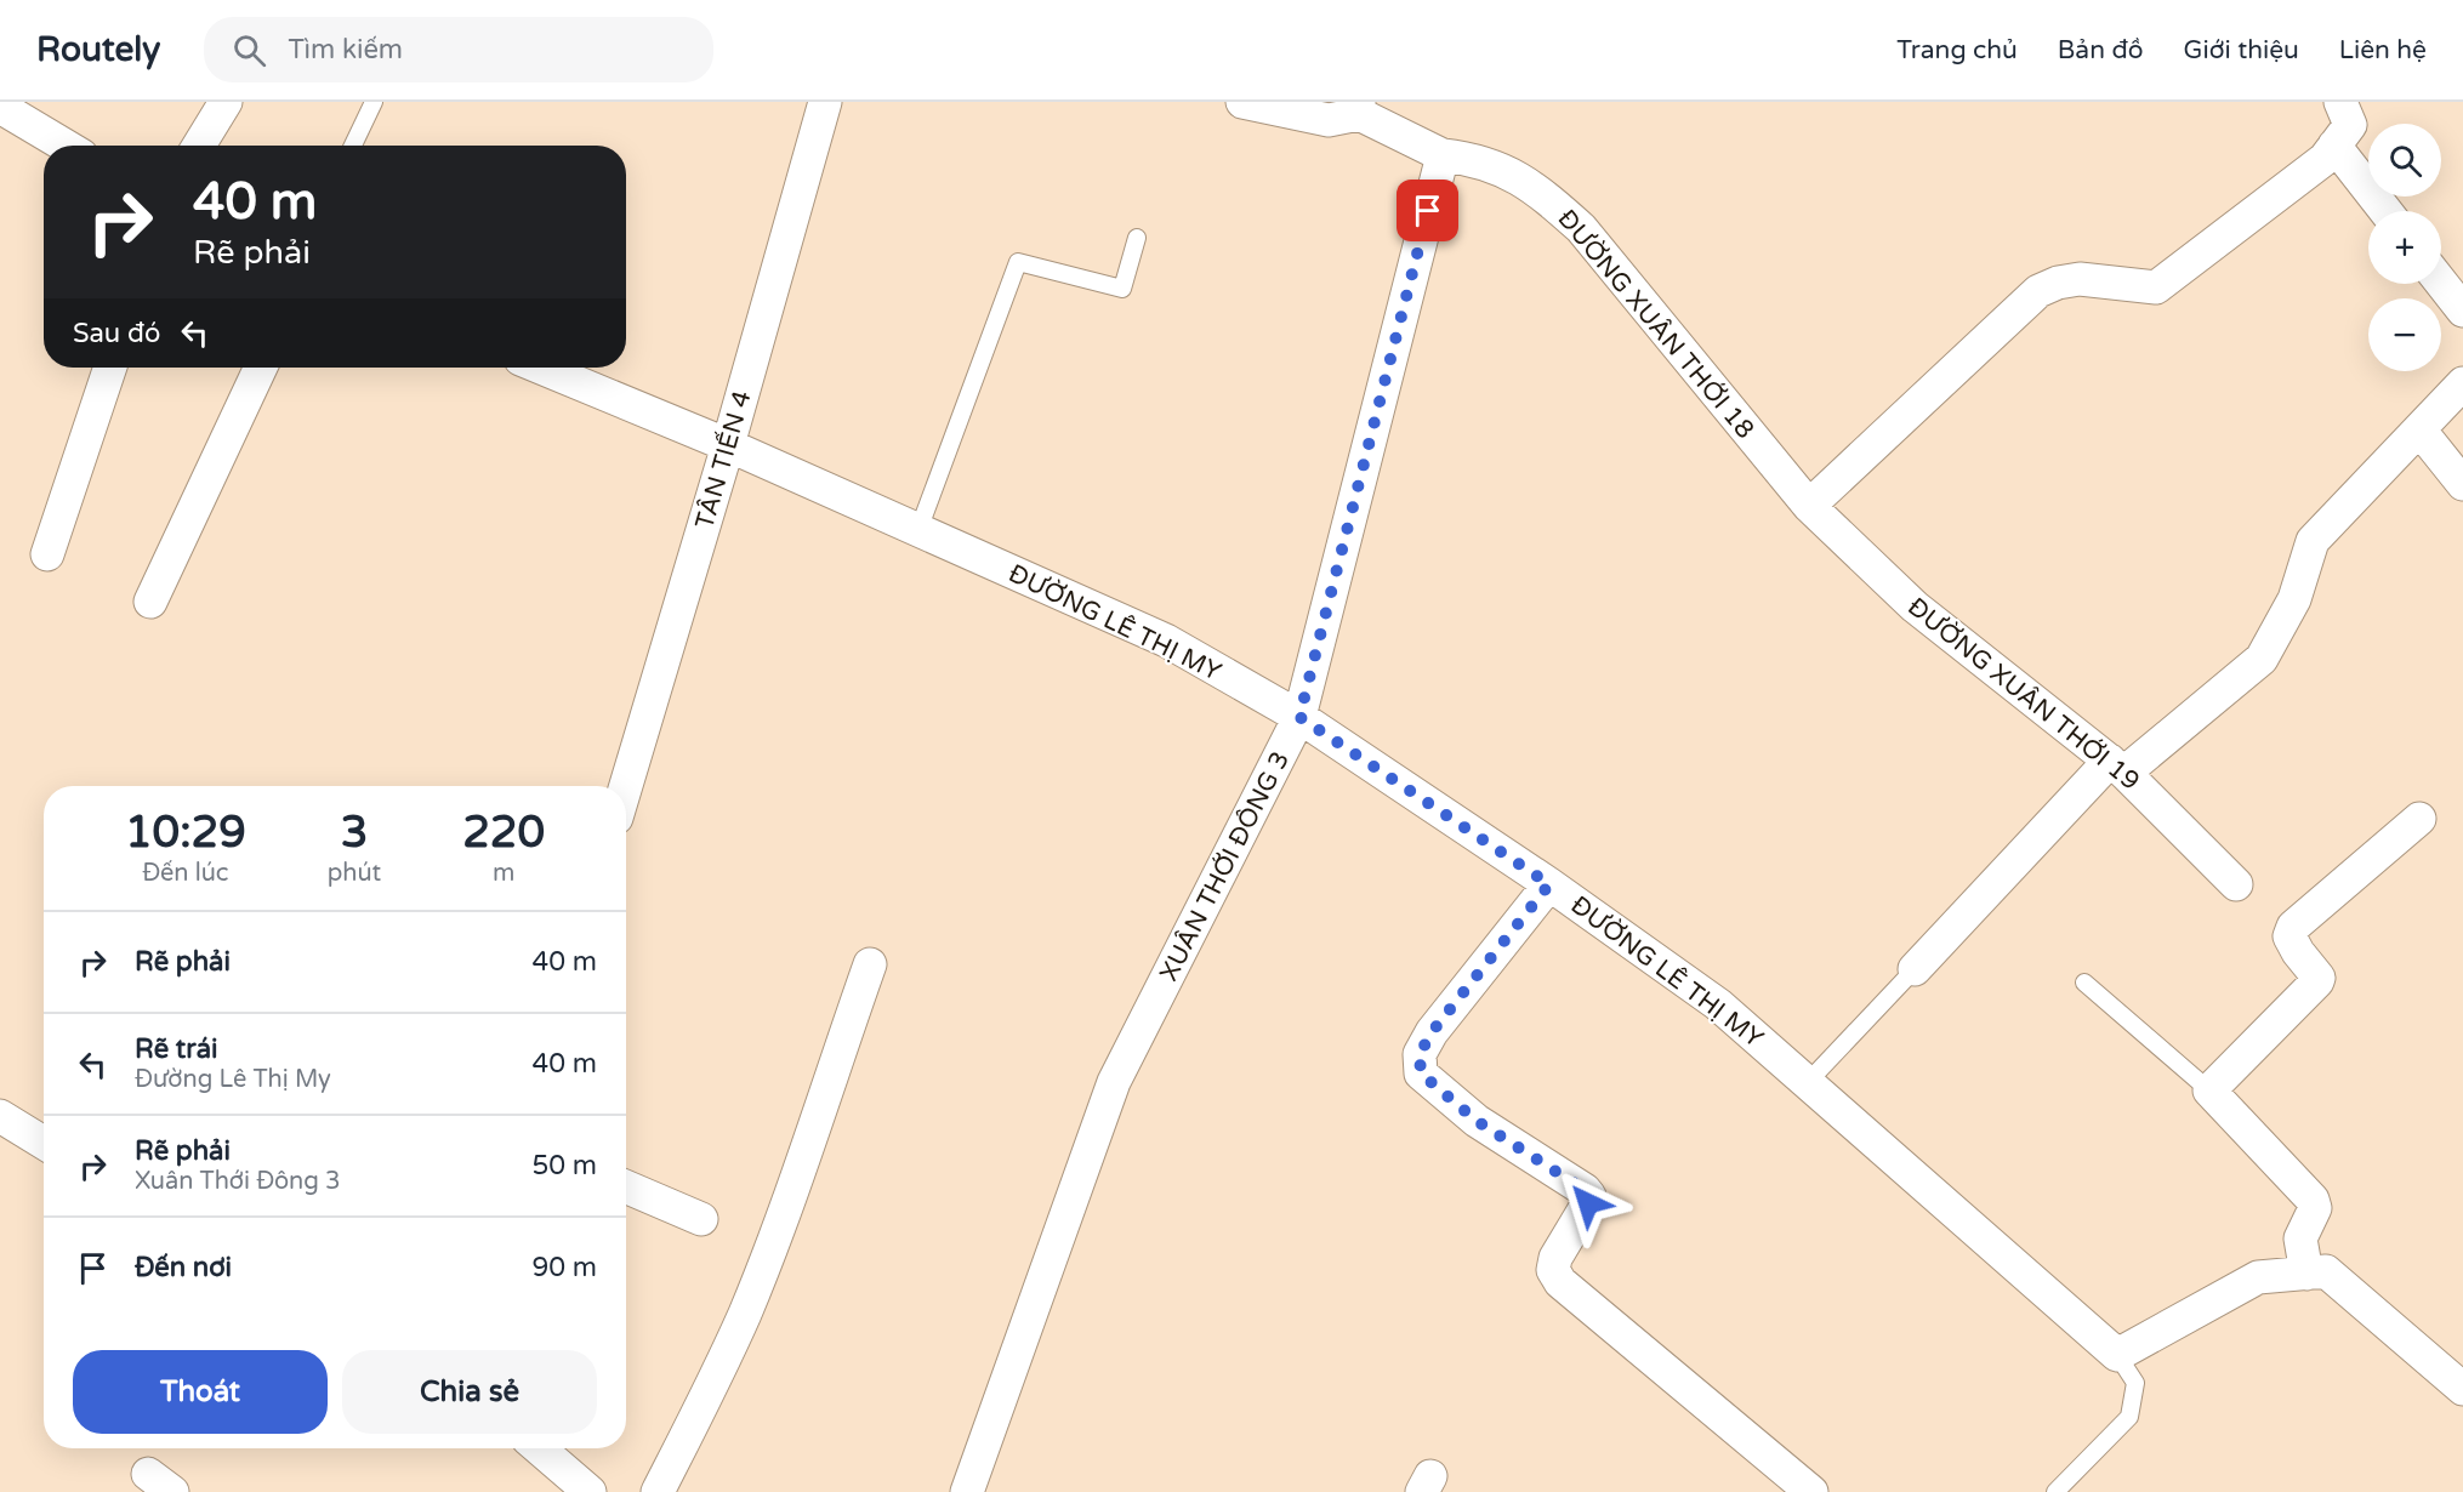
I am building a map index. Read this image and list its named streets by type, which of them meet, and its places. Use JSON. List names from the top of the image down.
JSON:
{
  "streets": {
    "street": [
      "ĐƯỜNG XUÂN THỚI 18",
      "TÂN TIẾN 4",
      "ĐƯỜNG LÊ THỊ MY",
      "ĐƯỜNG XUÂN THỚI 19",
      "XUÂN THỚI ĐÔNG 3"
    ]
  },
  "crossings": [
    ["ĐƯỜNG XUÂN THỚI 18", "ĐƯỜNG XUÂN THỚI 19"],
    ["ĐƯỜNG XUÂN THỚI 18", "XUÂN THỚI ĐÔNG 3"],
    ["TÂN TIẾN 4", "ĐƯỜNG LÊ THỊ MY"],
    ["ĐƯỜNG LÊ THỊ MY", "XUÂN THỚI ĐÔNG 3"]
  ],
  "page": {
    "header": "Routely",
    "search": "Tìm kiếm",
    "nav": [
      "Trang chủ",
      "Bản đồ",
      "Giới thiệu",
      "Liên hệ"
    ],
    "map_buttons": ["+", "−"],
    "turn": ["40 m", "Rẽ phải"],
    "then": "Sau đó",
    "eta": [
      "10:29",
      "Đến lúc",
      "3",
      "phút",
      "220",
      "m"
    ],
    "list": [
      {
        "name": "Rẽ phải",
        "value": "40 m"
      },
      {
        "name": "Rẽ trái",
        "note": "Đường Lê Thị My",
        "value": "40 m"
      },
      {
        "name": "Rẽ phải",
        "note": "Xuân Thới Đông 3",
        "value": "50 m"
      },
      {
        "name": "Đến nơi",
        "value": "90 m"
      }
    ],
    "buttons": ["Thoát", "Chia sẻ"]
  }
}
